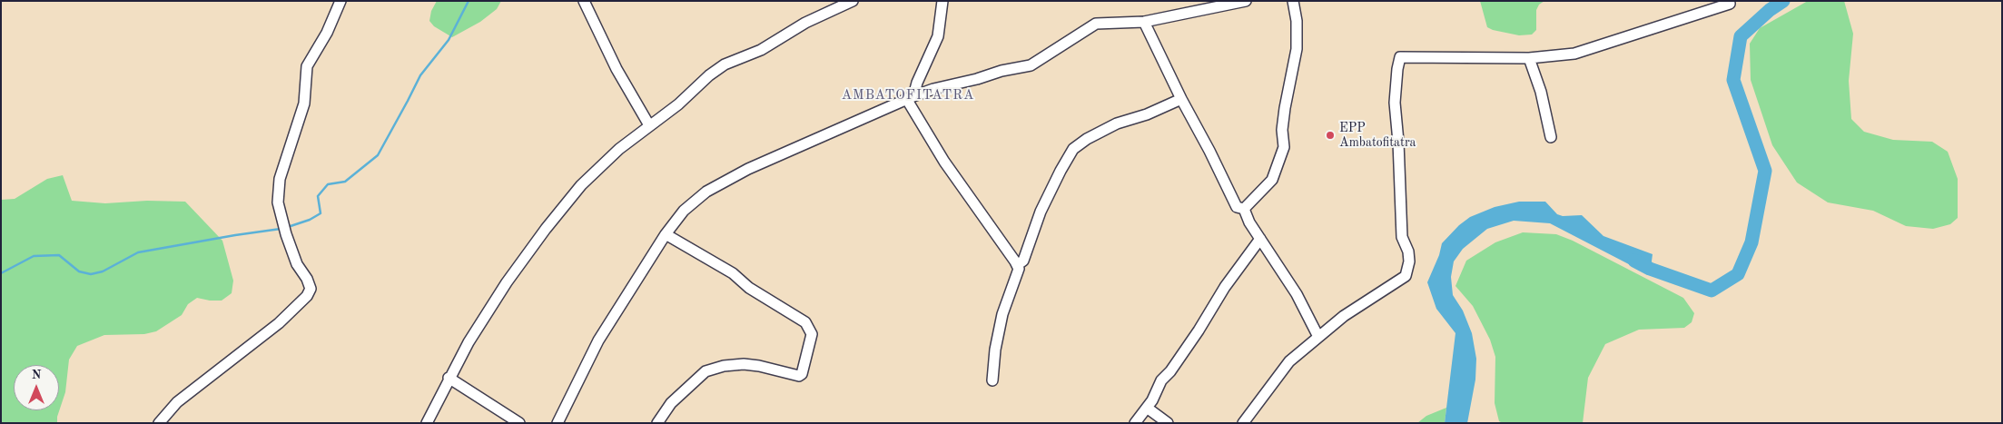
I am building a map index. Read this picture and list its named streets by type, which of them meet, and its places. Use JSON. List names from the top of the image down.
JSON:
{
  "districts": ["AMBATOFITATRA"],
  "places": ["EPP Ambatofitatra"],
  "north": "top"
}
